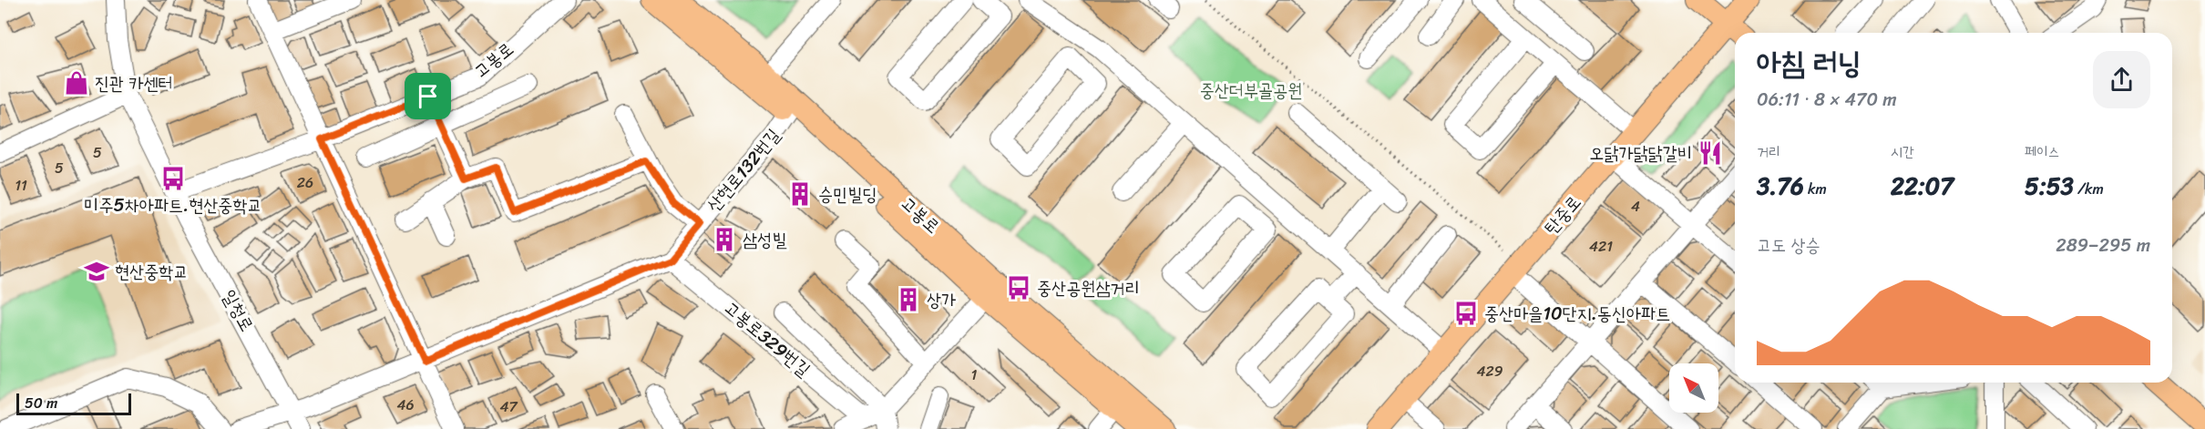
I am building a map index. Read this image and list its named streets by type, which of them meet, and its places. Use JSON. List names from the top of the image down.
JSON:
{
  "streets": {
    "main road": ["고봉로", "탄중로"],
    "street": ["산현로132번길", "일청로", "고봉로329번길"]
  },
  "crossings": [
    ["고봉로", "산현로132번길"],
    ["산현로132번길", "일청로"],
    ["산현로132번길", "고봉로329번길"]
  ],
  "parks": ["중산더부골공원"],
  "places": {
    "shop": ["진관 카센터"],
    "restaurant": ["오닭가닭닭갈비"],
    "bus stop": ["미주5차아파트.현산중학교", "중산공원삼거리", "중산마을10단지.동신아파트"],
    "building": ["승민빌딩", "삼성빌", "상가"],
    "school or university": ["현산중학교"]
  },
  "house_numbers": [
    "5",
    "5",
    "26",
    "11",
    "4",
    "421",
    "429",
    "1",
    "46",
    "47"
  ],
  "scale_bar": "50 m",
  "north": "top left",
  "page": {
    "heading": ["아침 러닝", "06:11 · 8 × 470 m"],
    "stats": [
      ["거리", "3.76 km"],
      ["시간", "22:07"],
      ["페이스", "5:53 /km"]
    ],
    "chart": ["고도 상승", "289–295 m"],
    "scale": "50 m"
  }
}
